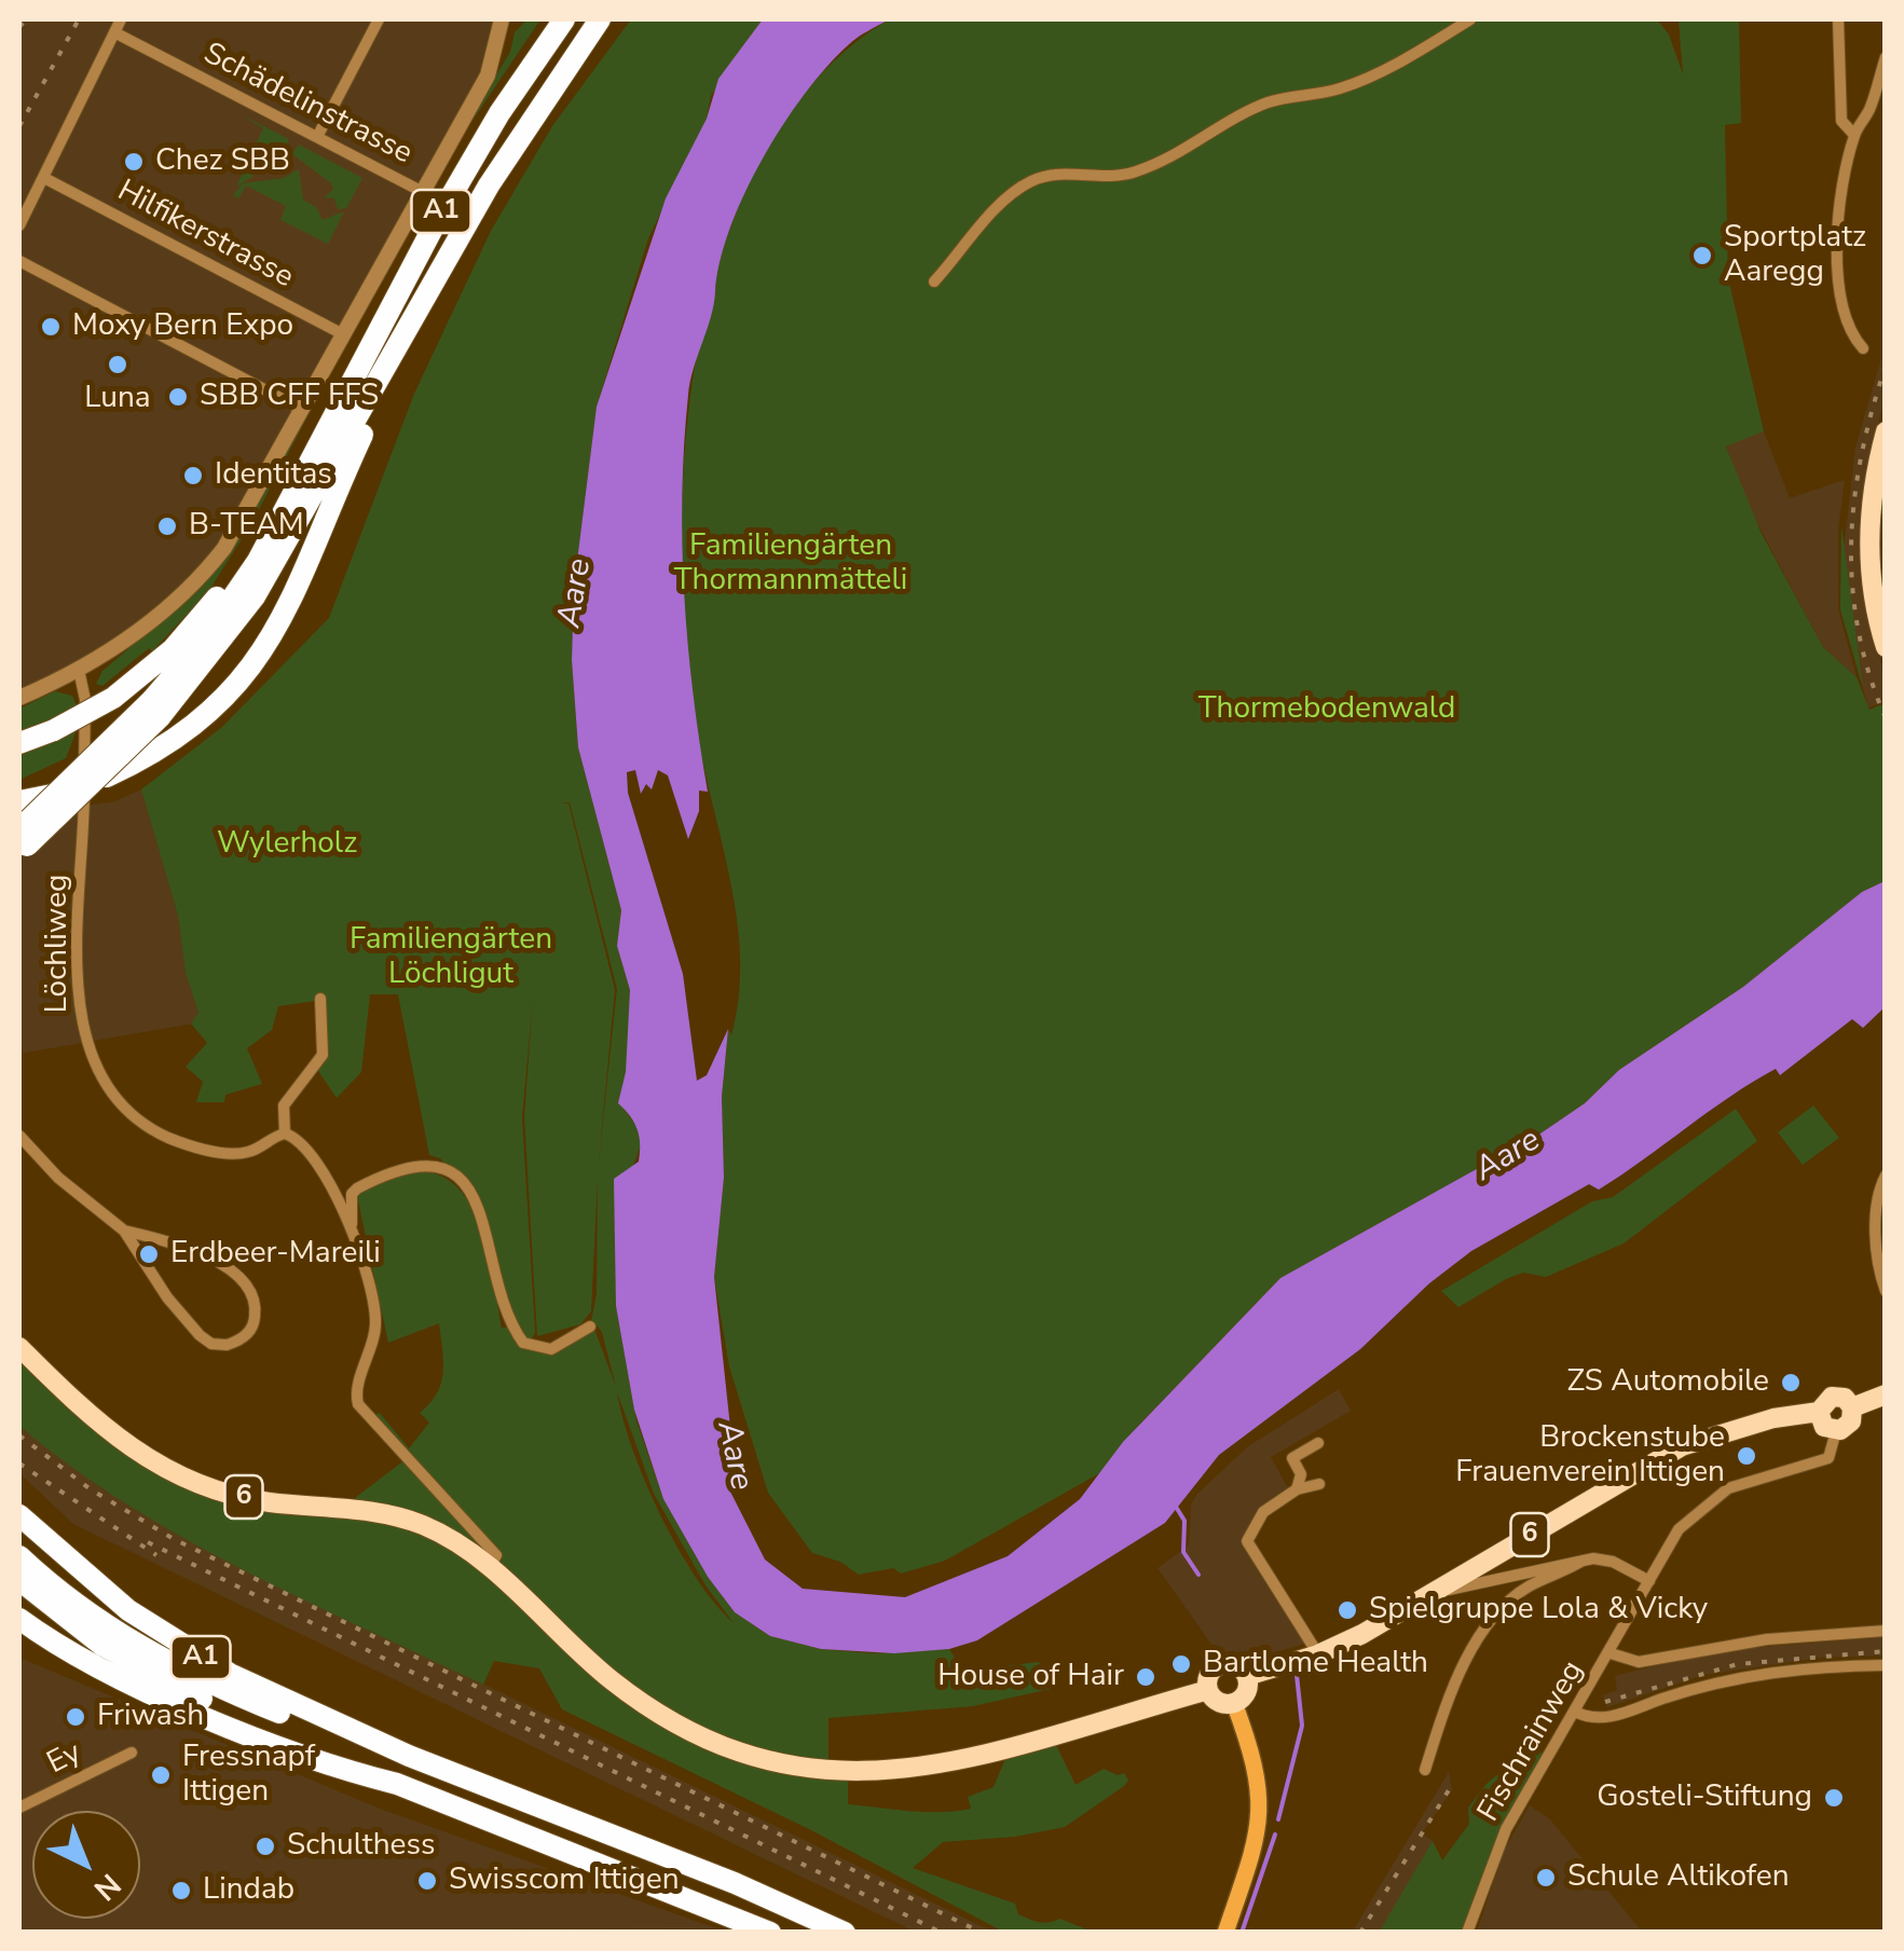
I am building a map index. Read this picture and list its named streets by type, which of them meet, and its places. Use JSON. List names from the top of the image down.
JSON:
{
  "streets": {
    "highway": ["A1"],
    "main road": ["6"],
    "street": [
      "Schädelinstrasse",
      "Hilfikerstrasse",
      "Löchliweg",
      "Fischrainweg",
      "Ey"
    ]
  },
  "crossings": [
    ["6", "Fischrainweg"]
  ],
  "water": ["Aare"],
  "parks": [
    "Familiengärten Thormannmätteli",
    "Thormebodenwald",
    "Wylerholz",
    "Familiengärten Löchligut"
  ],
  "places": [
    "Chez SBB",
    "Sportplatz Aaregg",
    "Moxy Bern Expo",
    "Luna",
    "SBB CFF FFS",
    "Identitas",
    "B-TEAM",
    "Erdbeer-Mareili",
    "ZS Automobile",
    "Brockenstube Frauenverein Ittigen",
    "Spielgruppe Lola & Vicky",
    "Bartlome Health",
    "House of Hair",
    "Friwash",
    "Fressnapf Ittigen",
    "Gosteli-Stiftung",
    "Schulthess",
    "Schule Altikofen",
    "Swisscom Ittigen",
    "Lindab"
  ],
  "north": "bottom right"
}
